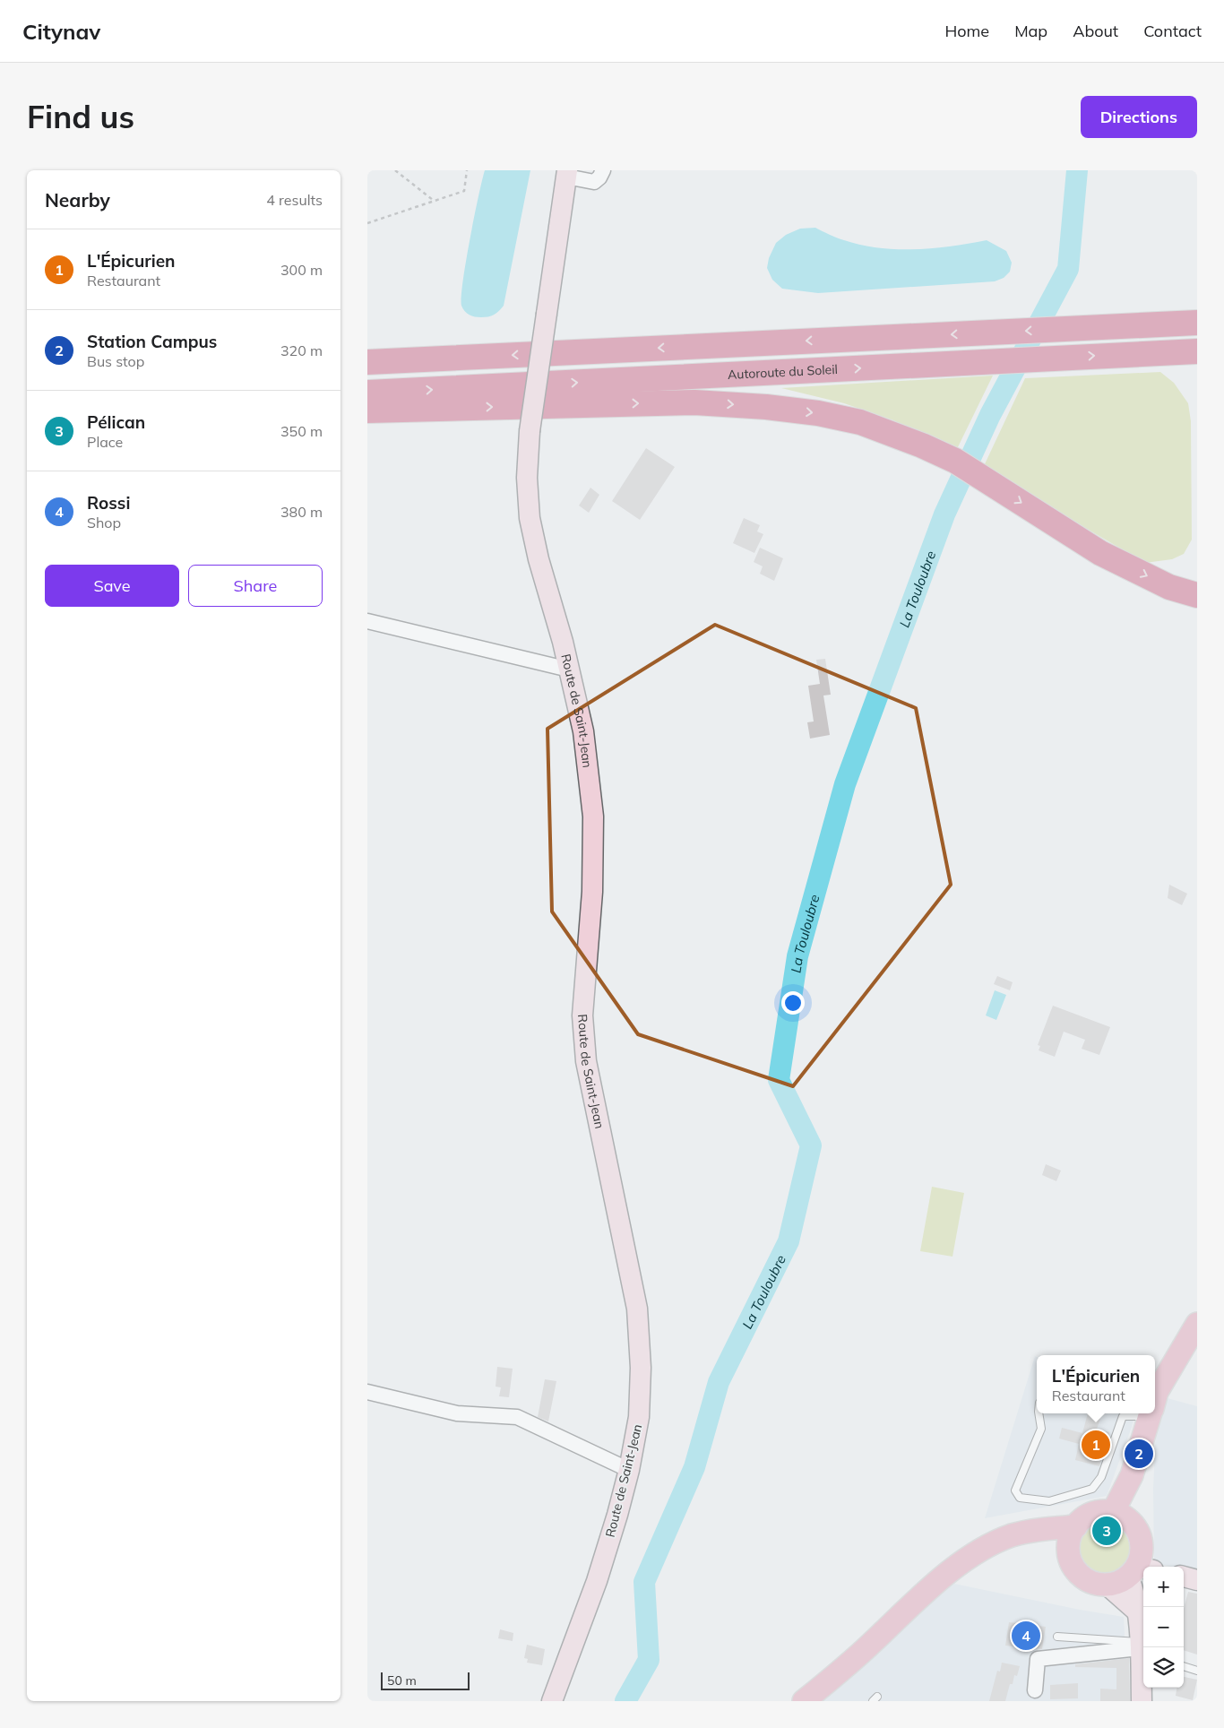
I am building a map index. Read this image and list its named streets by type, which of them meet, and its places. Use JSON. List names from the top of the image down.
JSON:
{
  "streets": {
    "highway": ["Autoroute du Soleil"],
    "street": ["Route de Saint-Jean"]
  },
  "water": ["La Touloubre"],
  "scale_bar": "50 m",
  "page": {
    "header": "Citynav",
    "nav": [
      "Home",
      "Map",
      "About",
      "Contact"
    ],
    "buttons": [
      "Directions",
      ["Save", "Share"]
    ],
    "title": "Find us",
    "heading": ["Nearby", "4 results"],
    "list": [
      {
        "mark": "1",
        "name": "L'Épicurien",
        "note": "Restaurant",
        "value": "300 m"
      },
      {
        "mark": "2",
        "name": "Station Campus",
        "note": "Bus stop",
        "value": "320 m"
      },
      {
        "mark": "3",
        "name": "Pélican",
        "note": "Place",
        "value": "350 m"
      },
      {
        "mark": "4",
        "name": "Rossi",
        "note": "Shop",
        "value": "380 m"
      }
    ],
    "popup": ["L'Épicurien", "Restaurant"],
    "pins": [
      "1",
      "2",
      "3",
      "4"
    ],
    "map_buttons": ["+", "−"],
    "scale": "50 m"
  }
}
